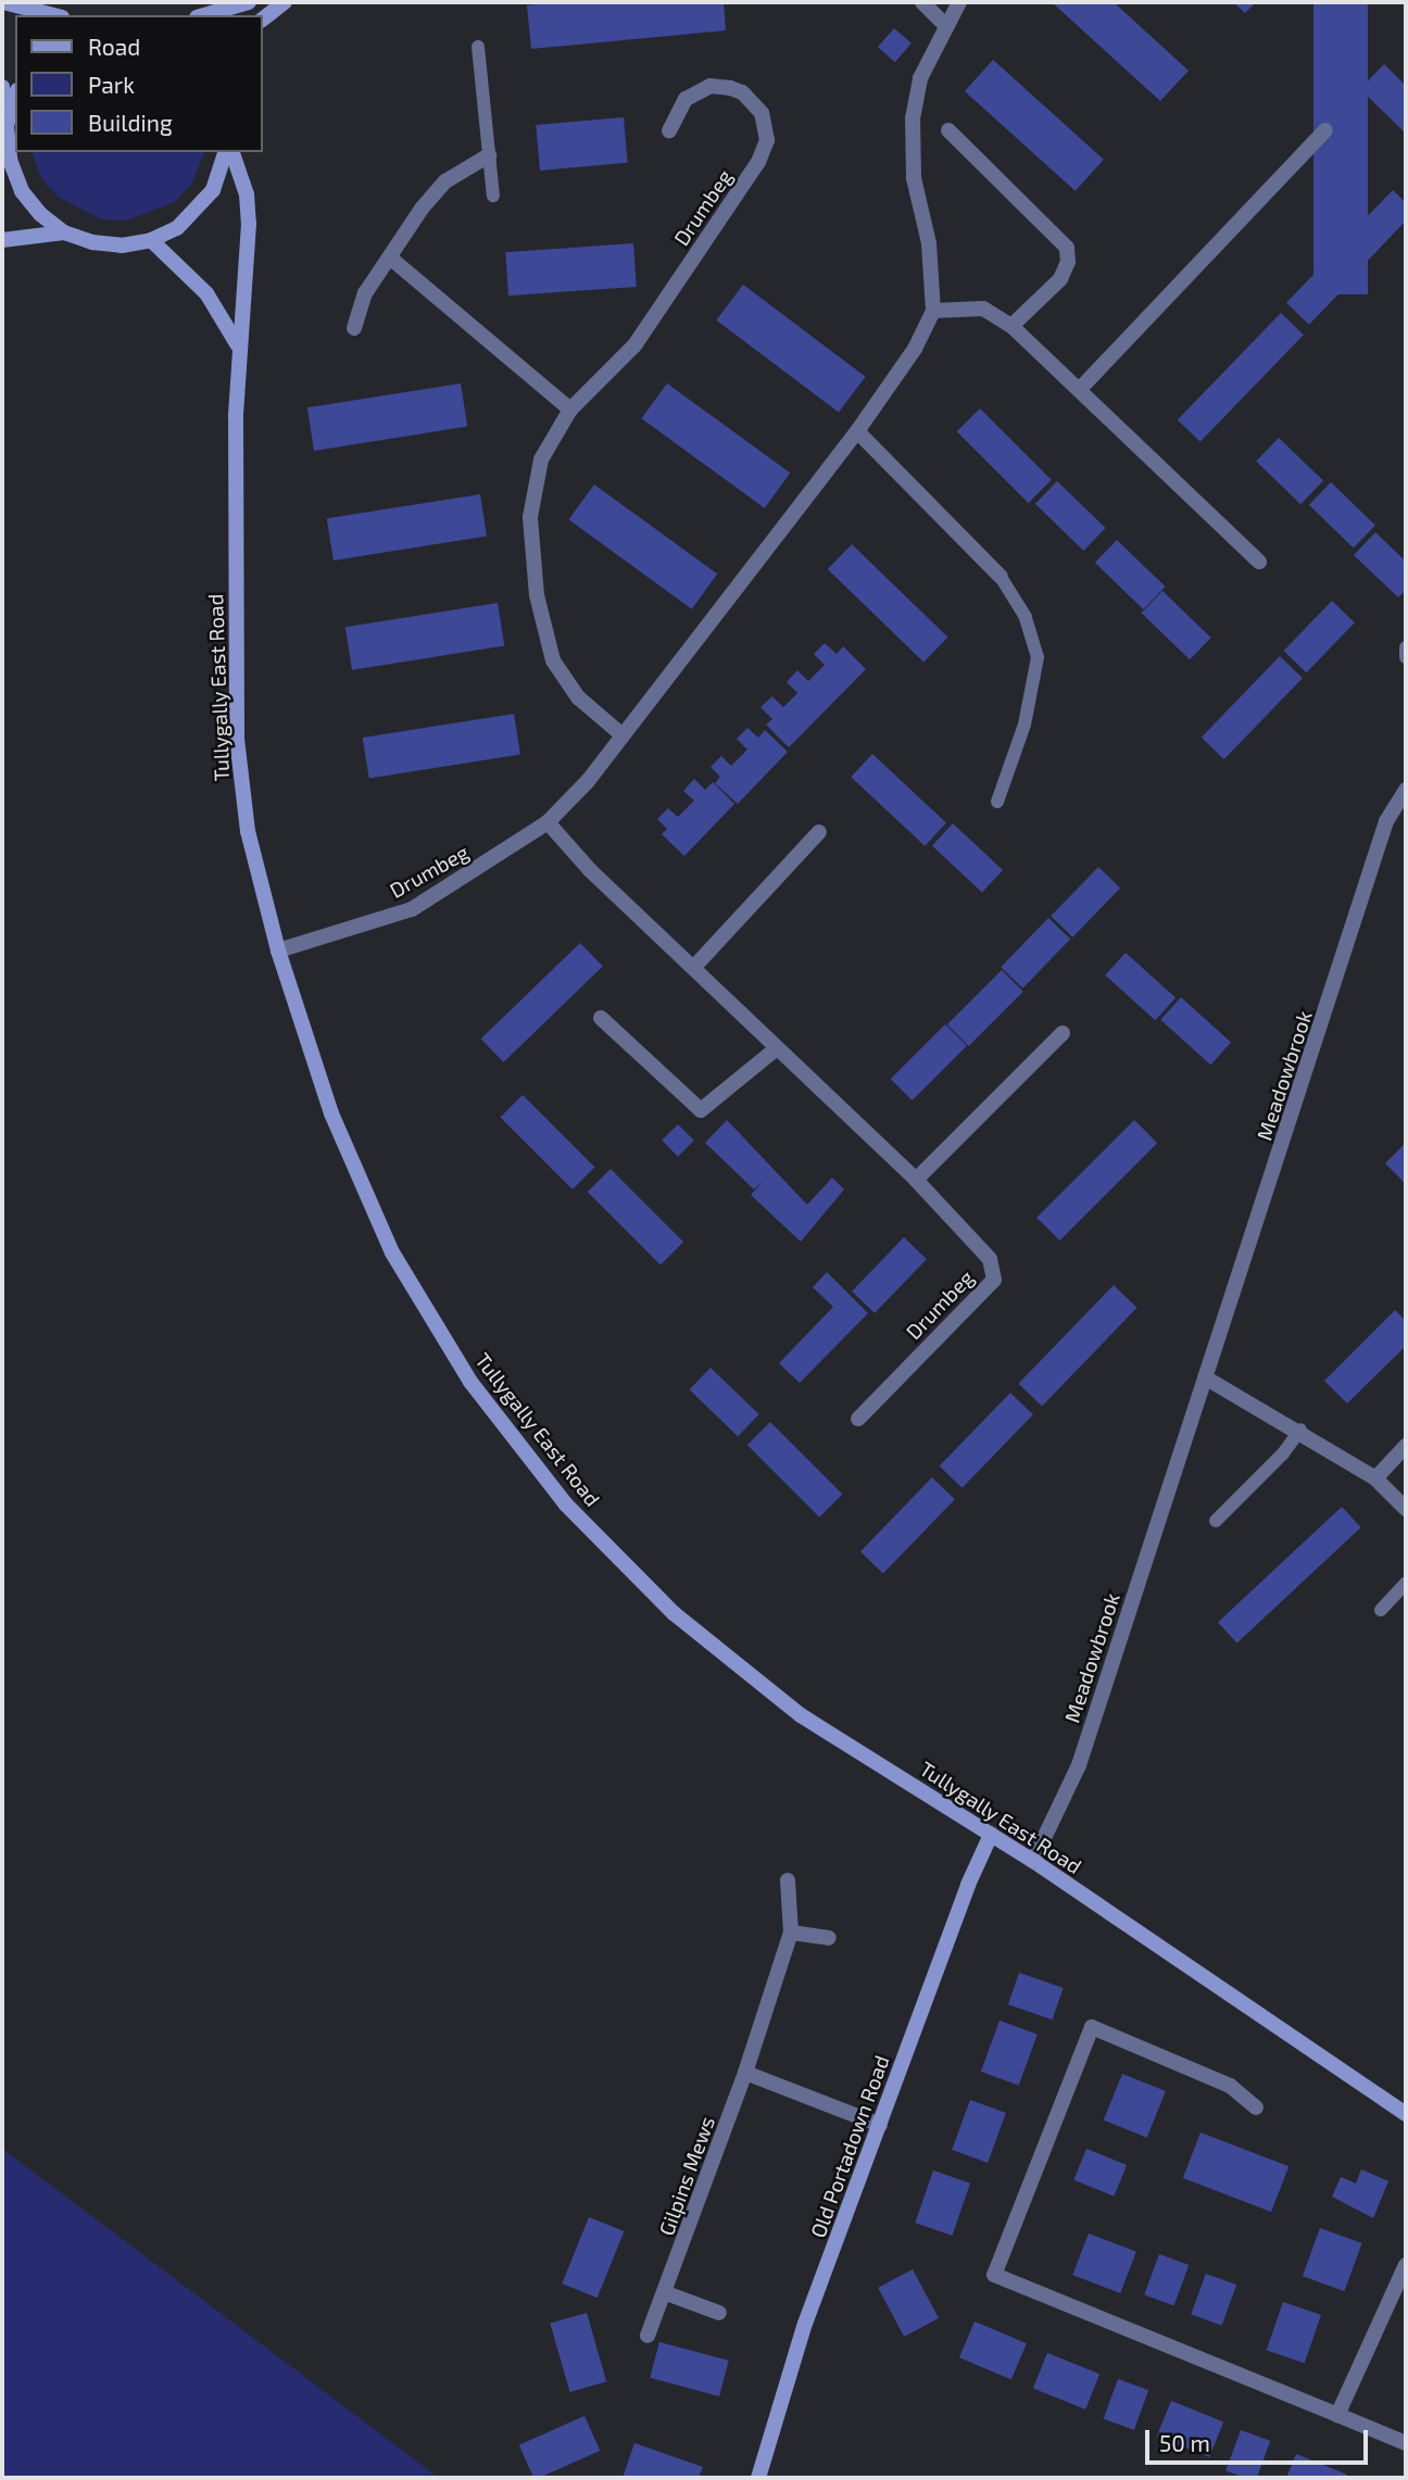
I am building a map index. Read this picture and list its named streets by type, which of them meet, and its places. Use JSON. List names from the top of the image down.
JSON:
{
  "streets": {
    "main road": ["Tullygally East Road", "Old Portadown Road"],
    "street": ["Drumbeg", "Meadowbrook", "Gilpins Mews"]
  },
  "crossings": [
    ["Drumbeg", "Tullygally East Road"],
    ["Tullygally East Road", "Meadowbrook"],
    ["Tullygally East Road", "Old Portadown Road"]
  ],
  "legend": ["Road", "Park", "Building"],
  "scale_bar": "50 m"
}
